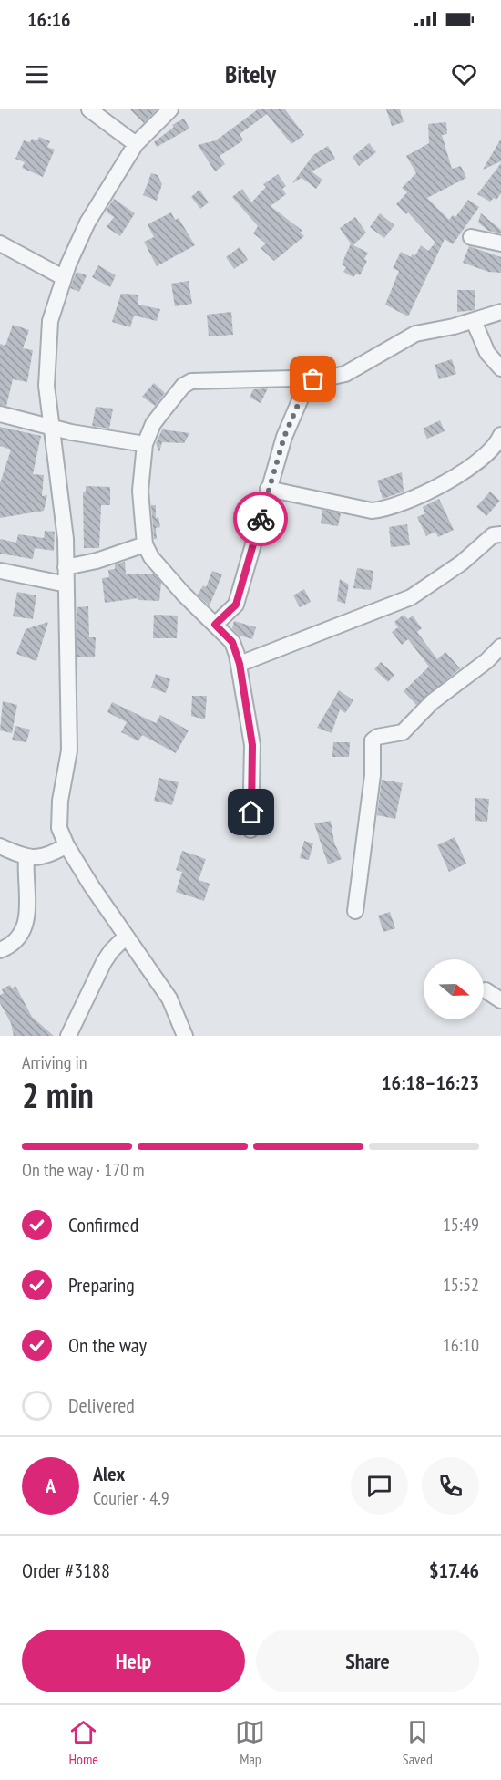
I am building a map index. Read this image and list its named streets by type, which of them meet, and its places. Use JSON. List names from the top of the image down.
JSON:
{
  "north": "right",
  "page": {
    "status": "16:16",
    "header": "Bitely",
    "heading": ["2 min", "Arriving in", "16:18–16:23"],
    "panel": [
      "Alex",
      "Courier · 4.9",
      "Order #3188",
      "$17.46"
    ],
    "bar": "On the way · 170 m",
    "list": [
      ["Confirmed", "15:49"],
      ["Preparing", "15:52"],
      ["On the way", "16:10"],
      "Delivered"
    ],
    "round": "A",
    "buttons": ["Help", "Share"],
    "tabs": ["Home", "Map", "Saved"]
  }
}
